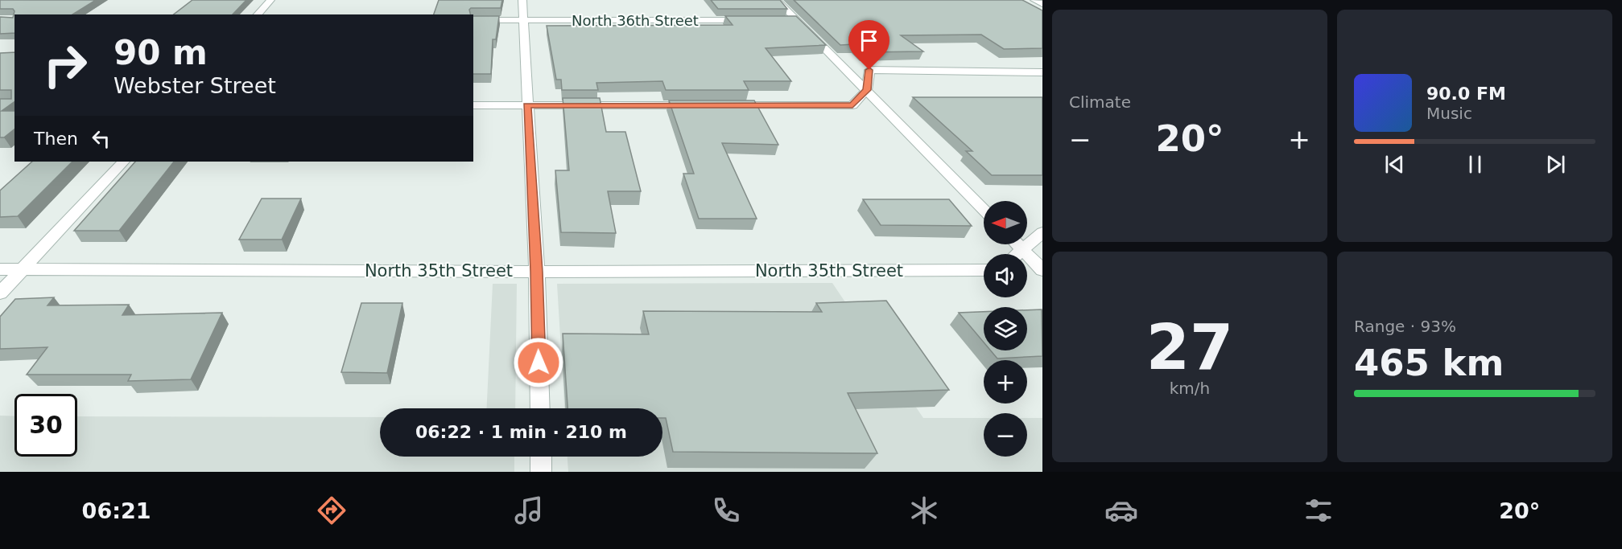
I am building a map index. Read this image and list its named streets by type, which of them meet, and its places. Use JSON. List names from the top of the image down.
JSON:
{
  "streets": {
    "street": ["North 36th Street", "North 35th Street"]
  },
  "north": "left",
  "page": {
    "tile": [
      "Climate",
      ["27", "km/h"],
      ["Range · 93%", "465 km"]
    ],
    "turn": ["90 m", "Webster Street"],
    "song": ["90.0 FM", "Music"],
    "then": "Then",
    "heat": ["−", "20°", "+"],
    "map_buttons": ["+", "−"],
    "limit": "30",
    "trip": "06:22 · 1 min · 210 m",
    "tabs": ["06:21", "20°"]
  }
}
